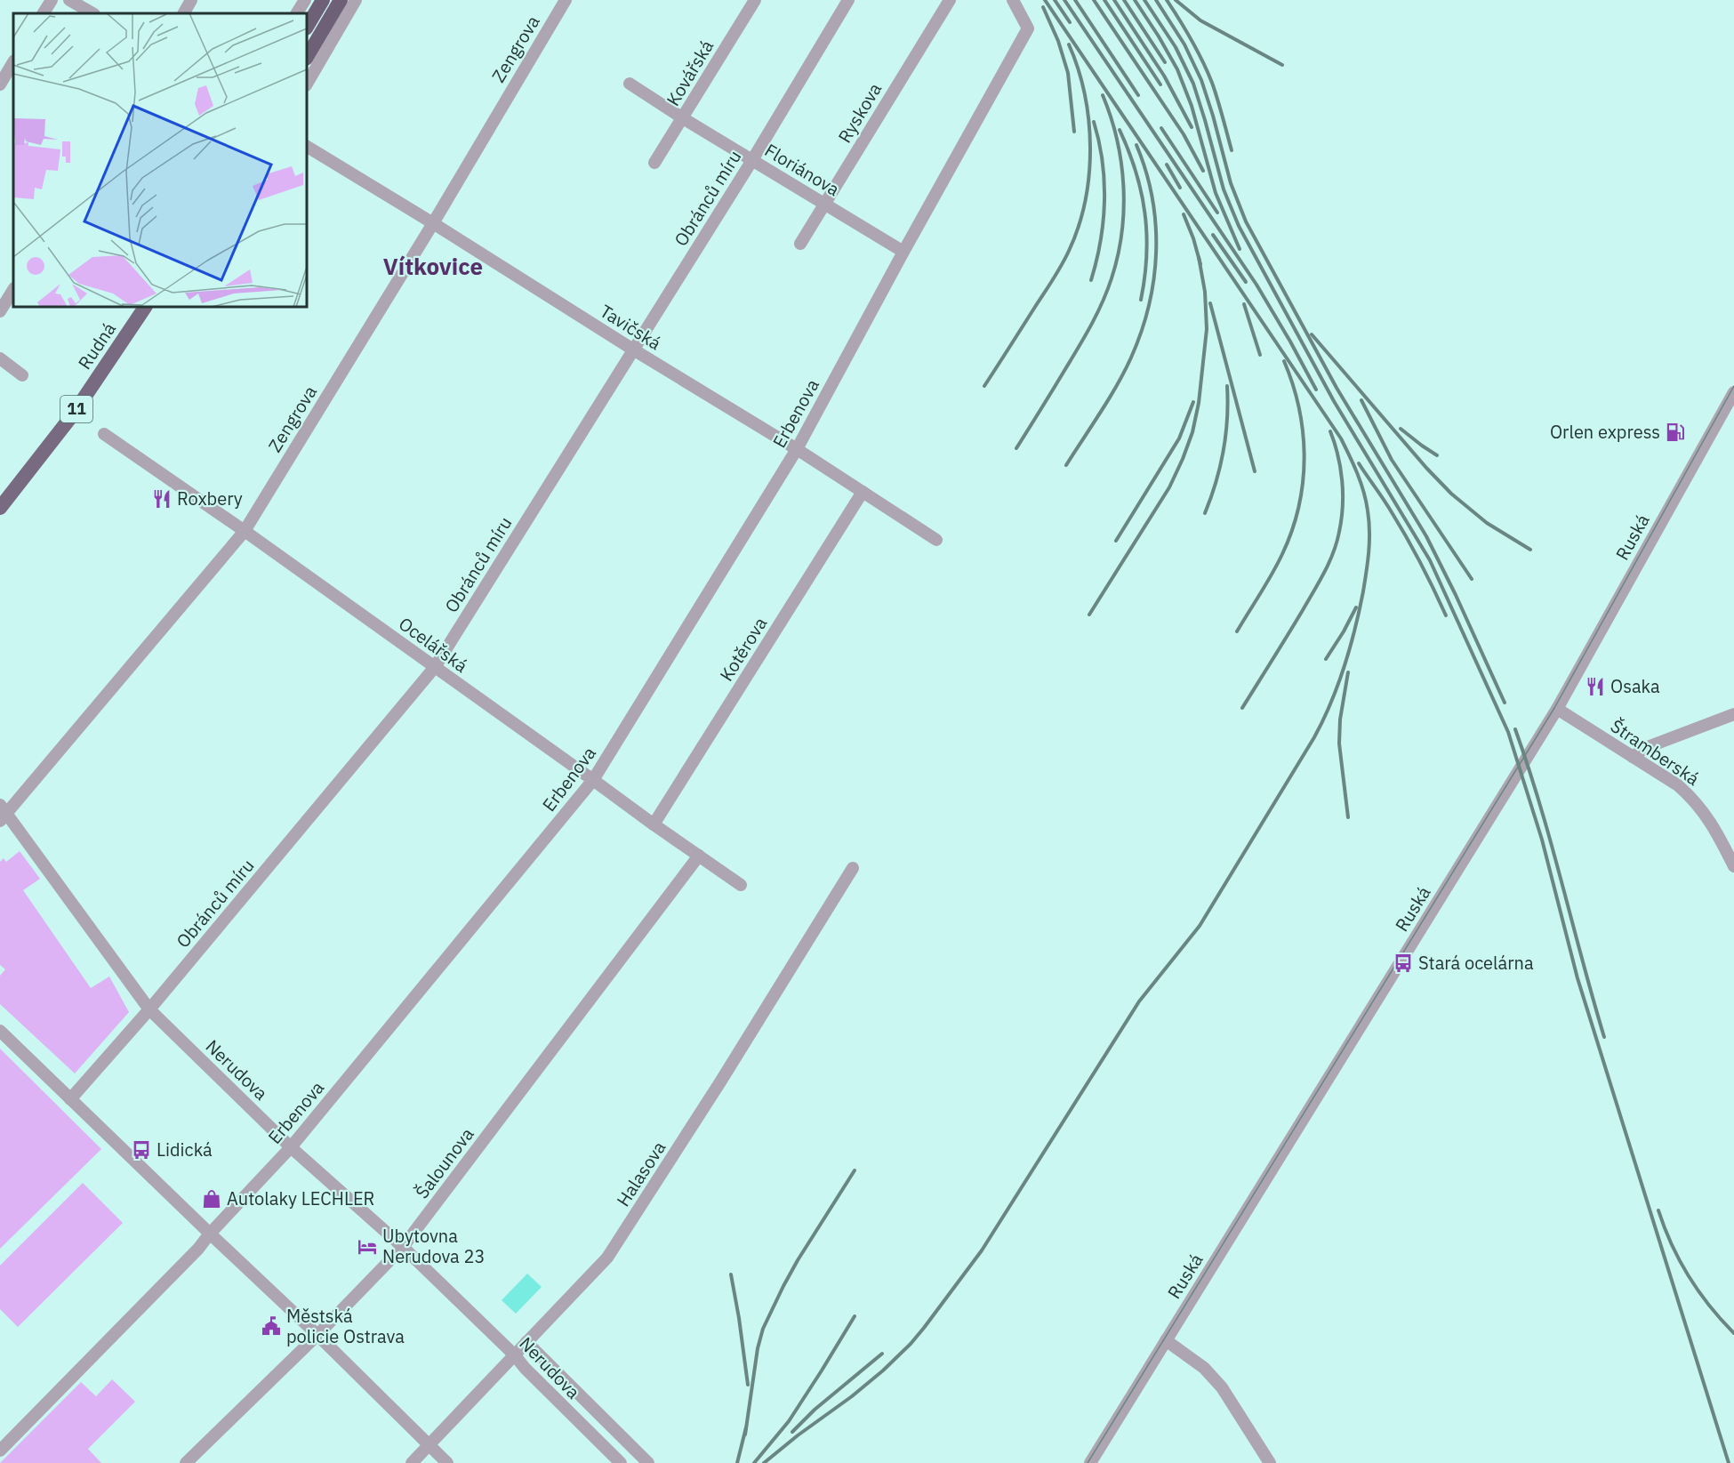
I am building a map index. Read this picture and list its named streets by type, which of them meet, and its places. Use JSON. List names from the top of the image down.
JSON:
{
  "streets": {
    "main road": ["Rudná", "11"],
    "street": [
      "Zengrova",
      "Kovářská",
      "Ryskova",
      "Floriánova",
      "Obránců míru",
      "Tavičská",
      "Erbenova",
      "Ruská",
      "Ocelářská",
      "Kotěrova",
      "Štramberská",
      "Nerudova",
      "Šalounova",
      "Halasova"
    ]
  },
  "crossings": [
    ["Zengrova", "Tavičská"],
    ["Zengrova", "Ocelářská"],
    ["Zengrova", "Nerudova"],
    ["Kovářská", "Floriánova"],
    ["Ryskova", "Floriánova"],
    ["Floriánova", "Obránců míru"],
    ["Floriánova", "Erbenova"],
    ["Obránců míru", "Tavičská"],
    ["Obránců míru", "Ocelářská"],
    ["Obránců míru", "Nerudova"],
    ["Tavičská", "Erbenova"],
    ["Tavičská", "Kotěrova"],
    ["Erbenova", "Ocelářská"],
    ["Erbenova", "Nerudova"],
    ["Ruská", "Štramberská"],
    ["Ocelářská", "Kotěrova"],
    ["Ocelářská", "Šalounova"],
    ["Nerudova", "Šalounova"],
    ["Nerudova", "Halasova"]
  ],
  "districts": ["Vítkovice"],
  "places": {
    "fuel station": ["Orlen express"],
    "restaurant": ["Roxbery", "Osaka"],
    "bus stop": ["Stará ocelárna", "Lidická"],
    "shop": ["Autolaky LECHLER"],
    "hotel": ["Ubytovna Nerudova 23"],
    "public building": ["Městská policie Ostrava"]
  }
}
